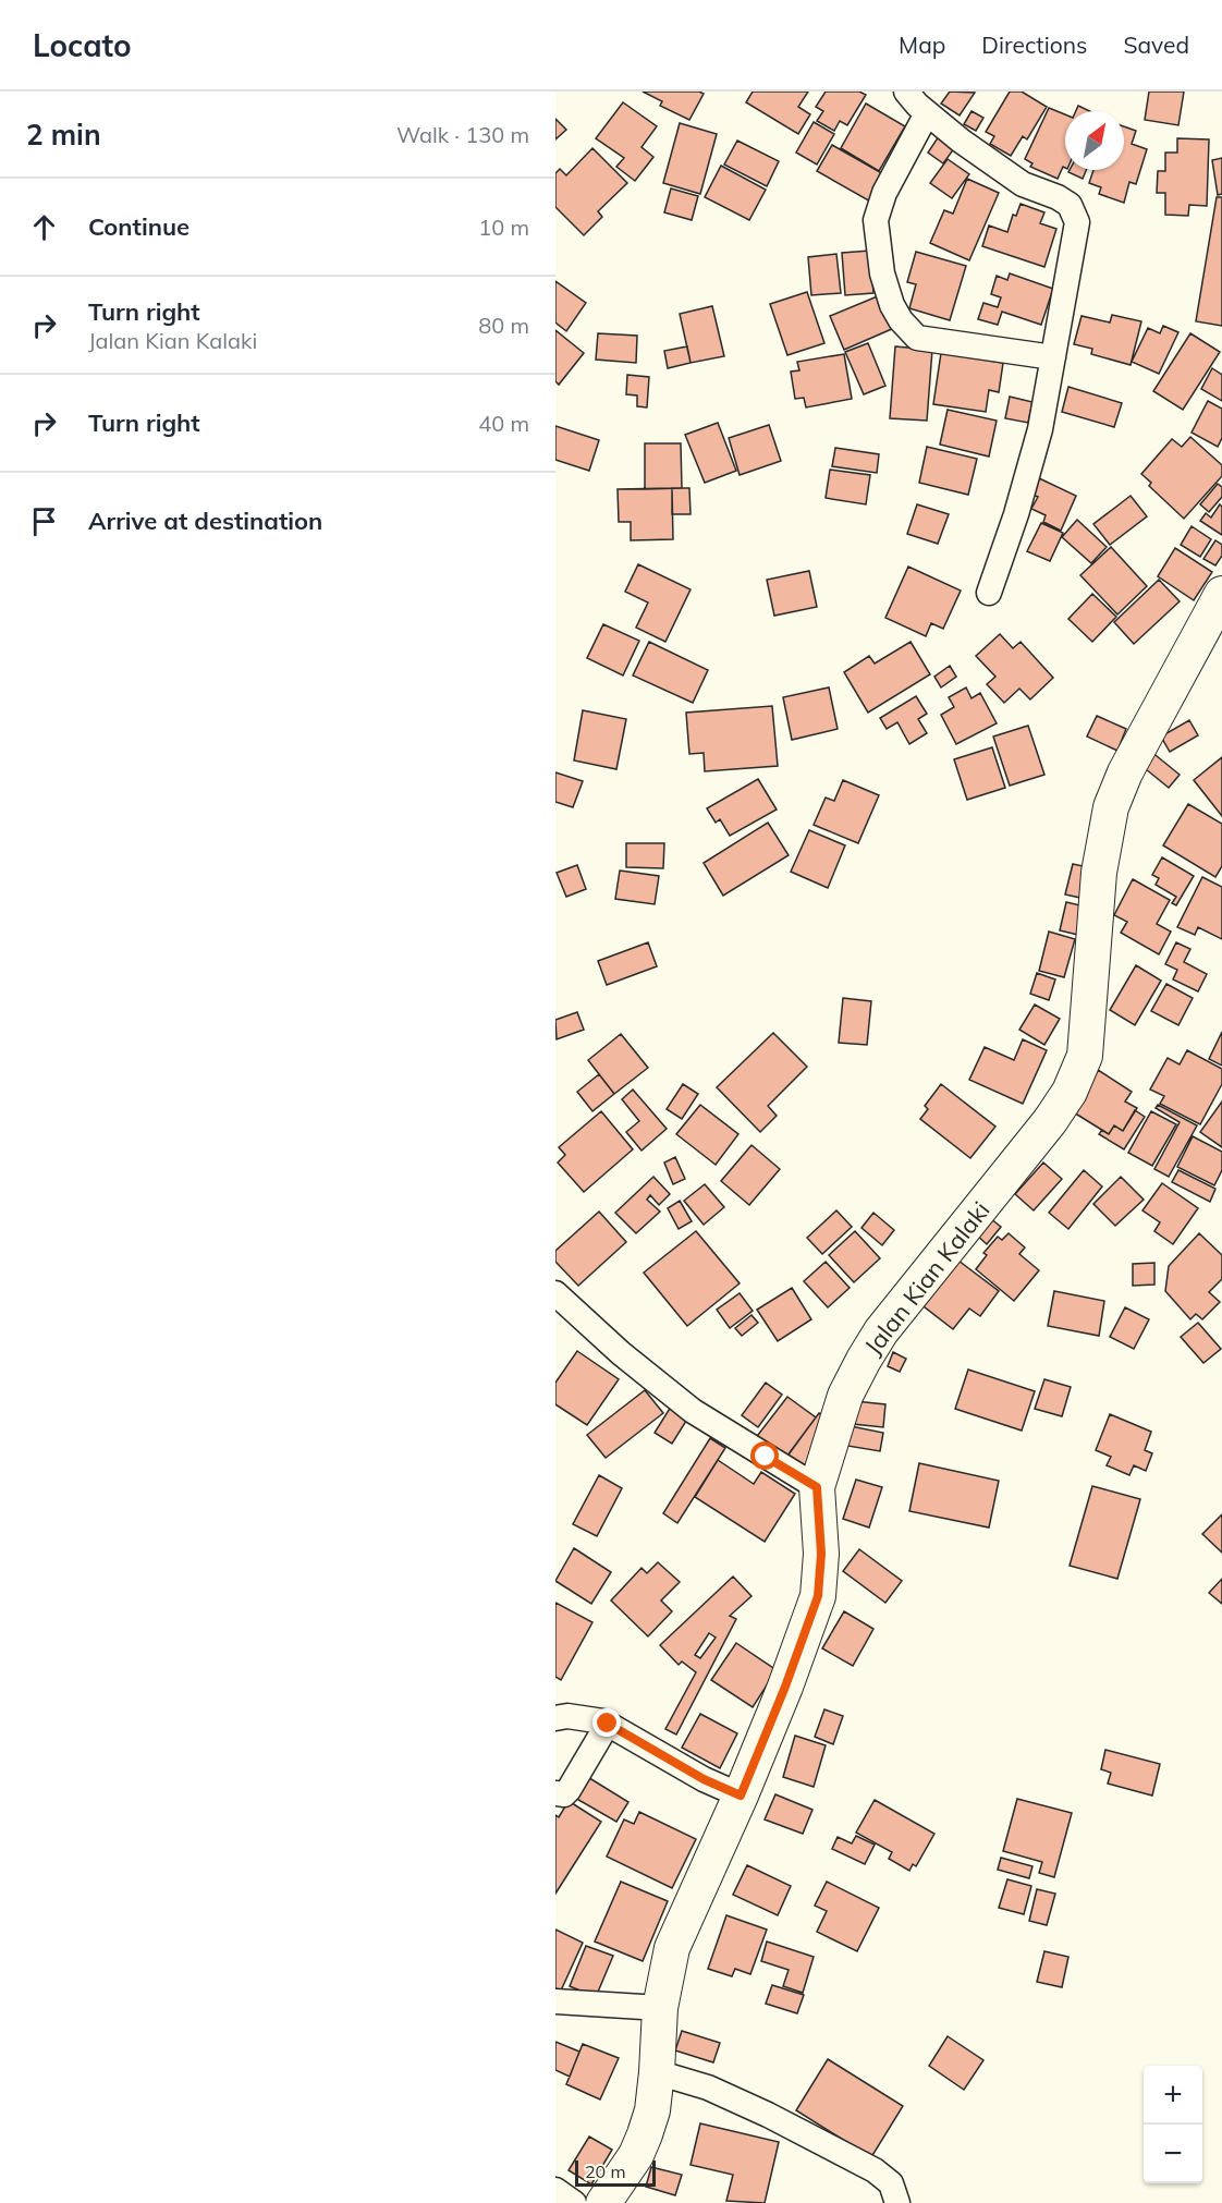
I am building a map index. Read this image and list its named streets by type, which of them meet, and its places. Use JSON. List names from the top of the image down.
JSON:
{
  "streets": {
    "street": ["Jalan Kian Kalaki"]
  },
  "scale_bar": "20 m",
  "north": "top right",
  "page": {
    "header": "Locato",
    "nav": ["Map", "Directions", "Saved"],
    "heading": ["2 min", "Walk · 130 m"],
    "list": [
      ["Continue", "10 m"],
      ["Turn right", "Jalan Kian Kalaki", "80 m"],
      ["Turn right", "40 m"],
      "Arrive at destination"
    ],
    "map_buttons": ["+", "−"],
    "scale": "20 m"
  }
}
